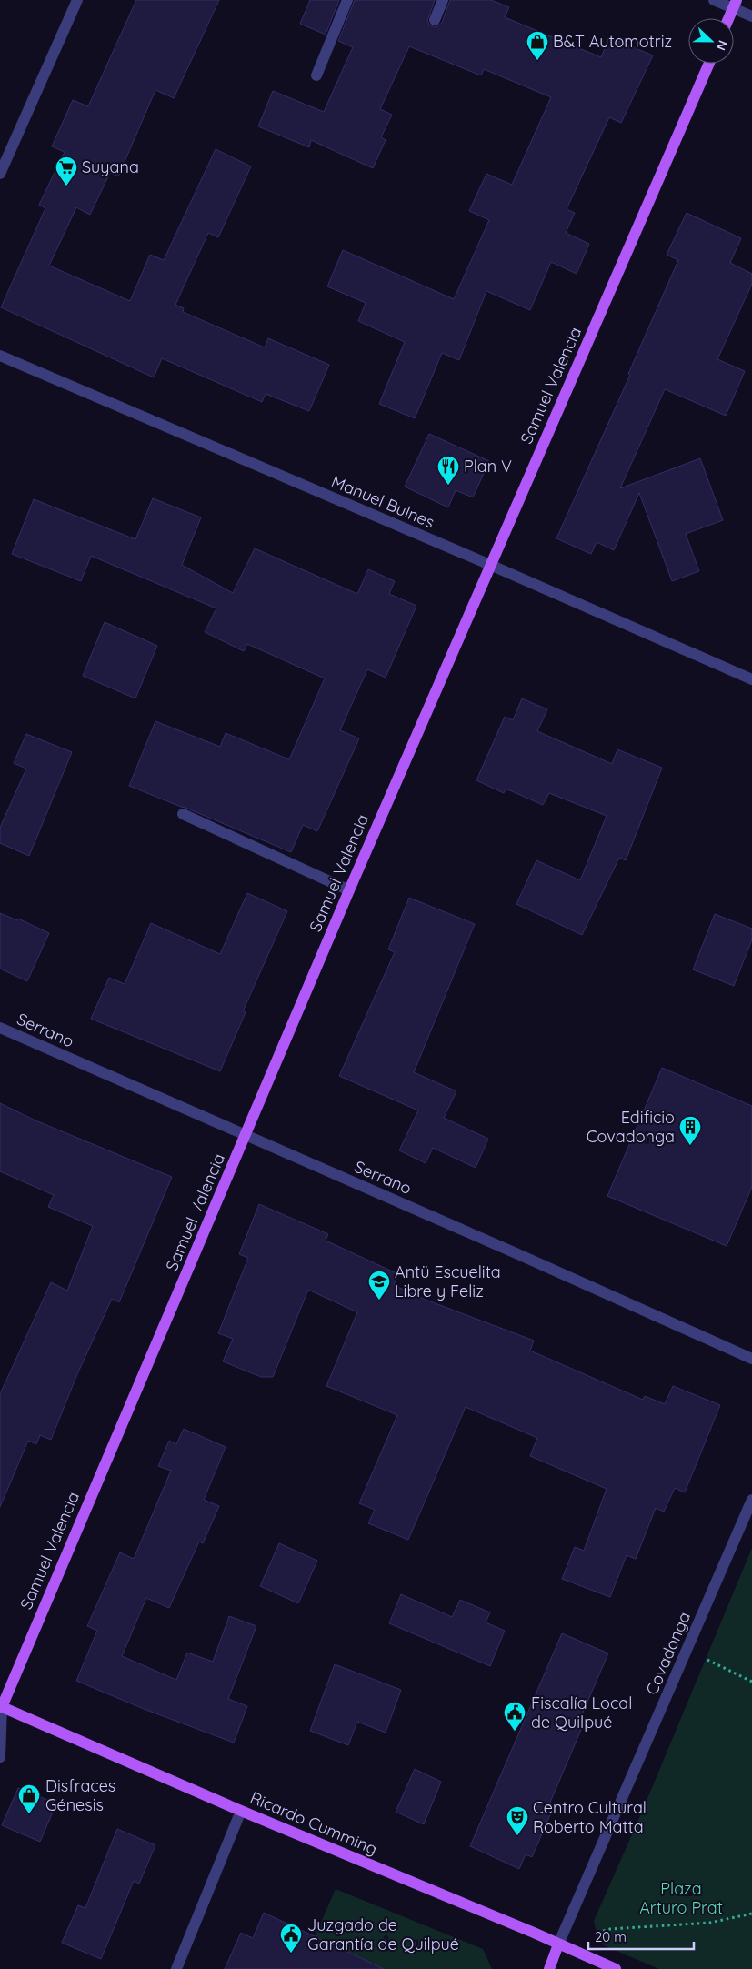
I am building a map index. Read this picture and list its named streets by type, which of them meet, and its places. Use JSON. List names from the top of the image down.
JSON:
{
  "streets": {
    "main road": ["Samuel Valencia", "Covadonga", "Ricardo Cumming"],
    "street": ["Manuel Bulnes", "Serrano"]
  },
  "crossings": [
    ["Samuel Valencia", "Manuel Bulnes"],
    ["Samuel Valencia", "Serrano"],
    ["Samuel Valencia", "Ricardo Cumming"],
    ["Covadonga", "Ricardo Cumming"]
  ],
  "parks": ["Plaza Arturo Prat"],
  "places": {
    "shop": ["B&T Automotriz", "Disfraces Génesis"],
    "supermarket": ["Suyana"],
    "restaurant": ["Plan V"],
    "building": ["Edificio Covadonga"],
    "school or university": ["Antü Escuelita Libre y Feliz"],
    "public building": ["Fiscalía Local de Quilpué", "Juzgado de Garantía de Quilpué"],
    "theatre": ["Centro Cultural Roberto Matta"]
  },
  "scale_bar": "20 m",
  "north": "right"
}
